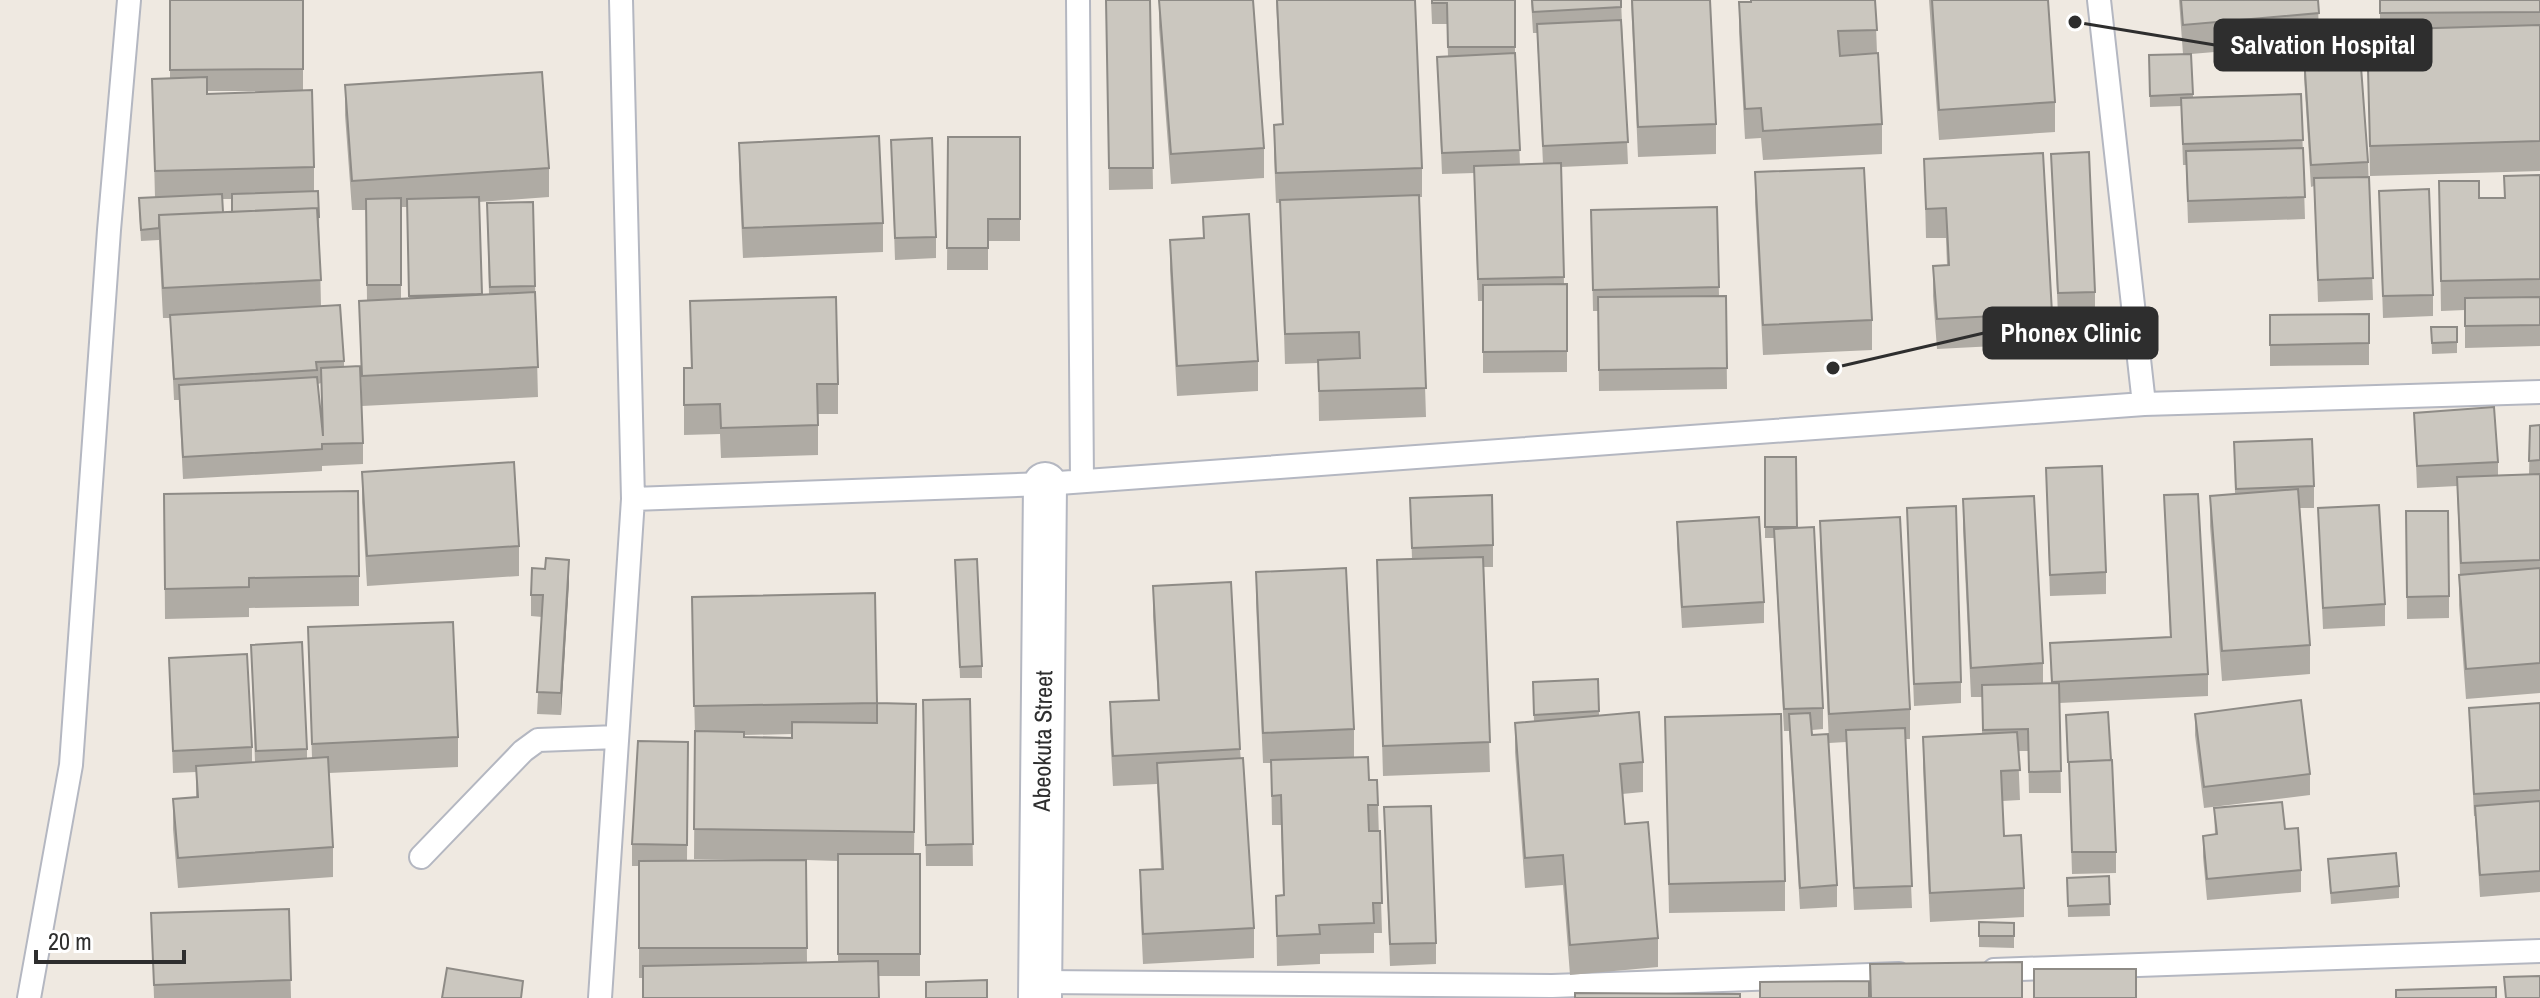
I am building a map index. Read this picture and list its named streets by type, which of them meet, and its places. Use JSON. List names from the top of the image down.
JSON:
{
  "streets": {
    "street": ["Abeokuta Street"]
  },
  "places": ["Salvation Hospital", "Phonex Clinic"],
  "scale_bar": "20 m"
}
